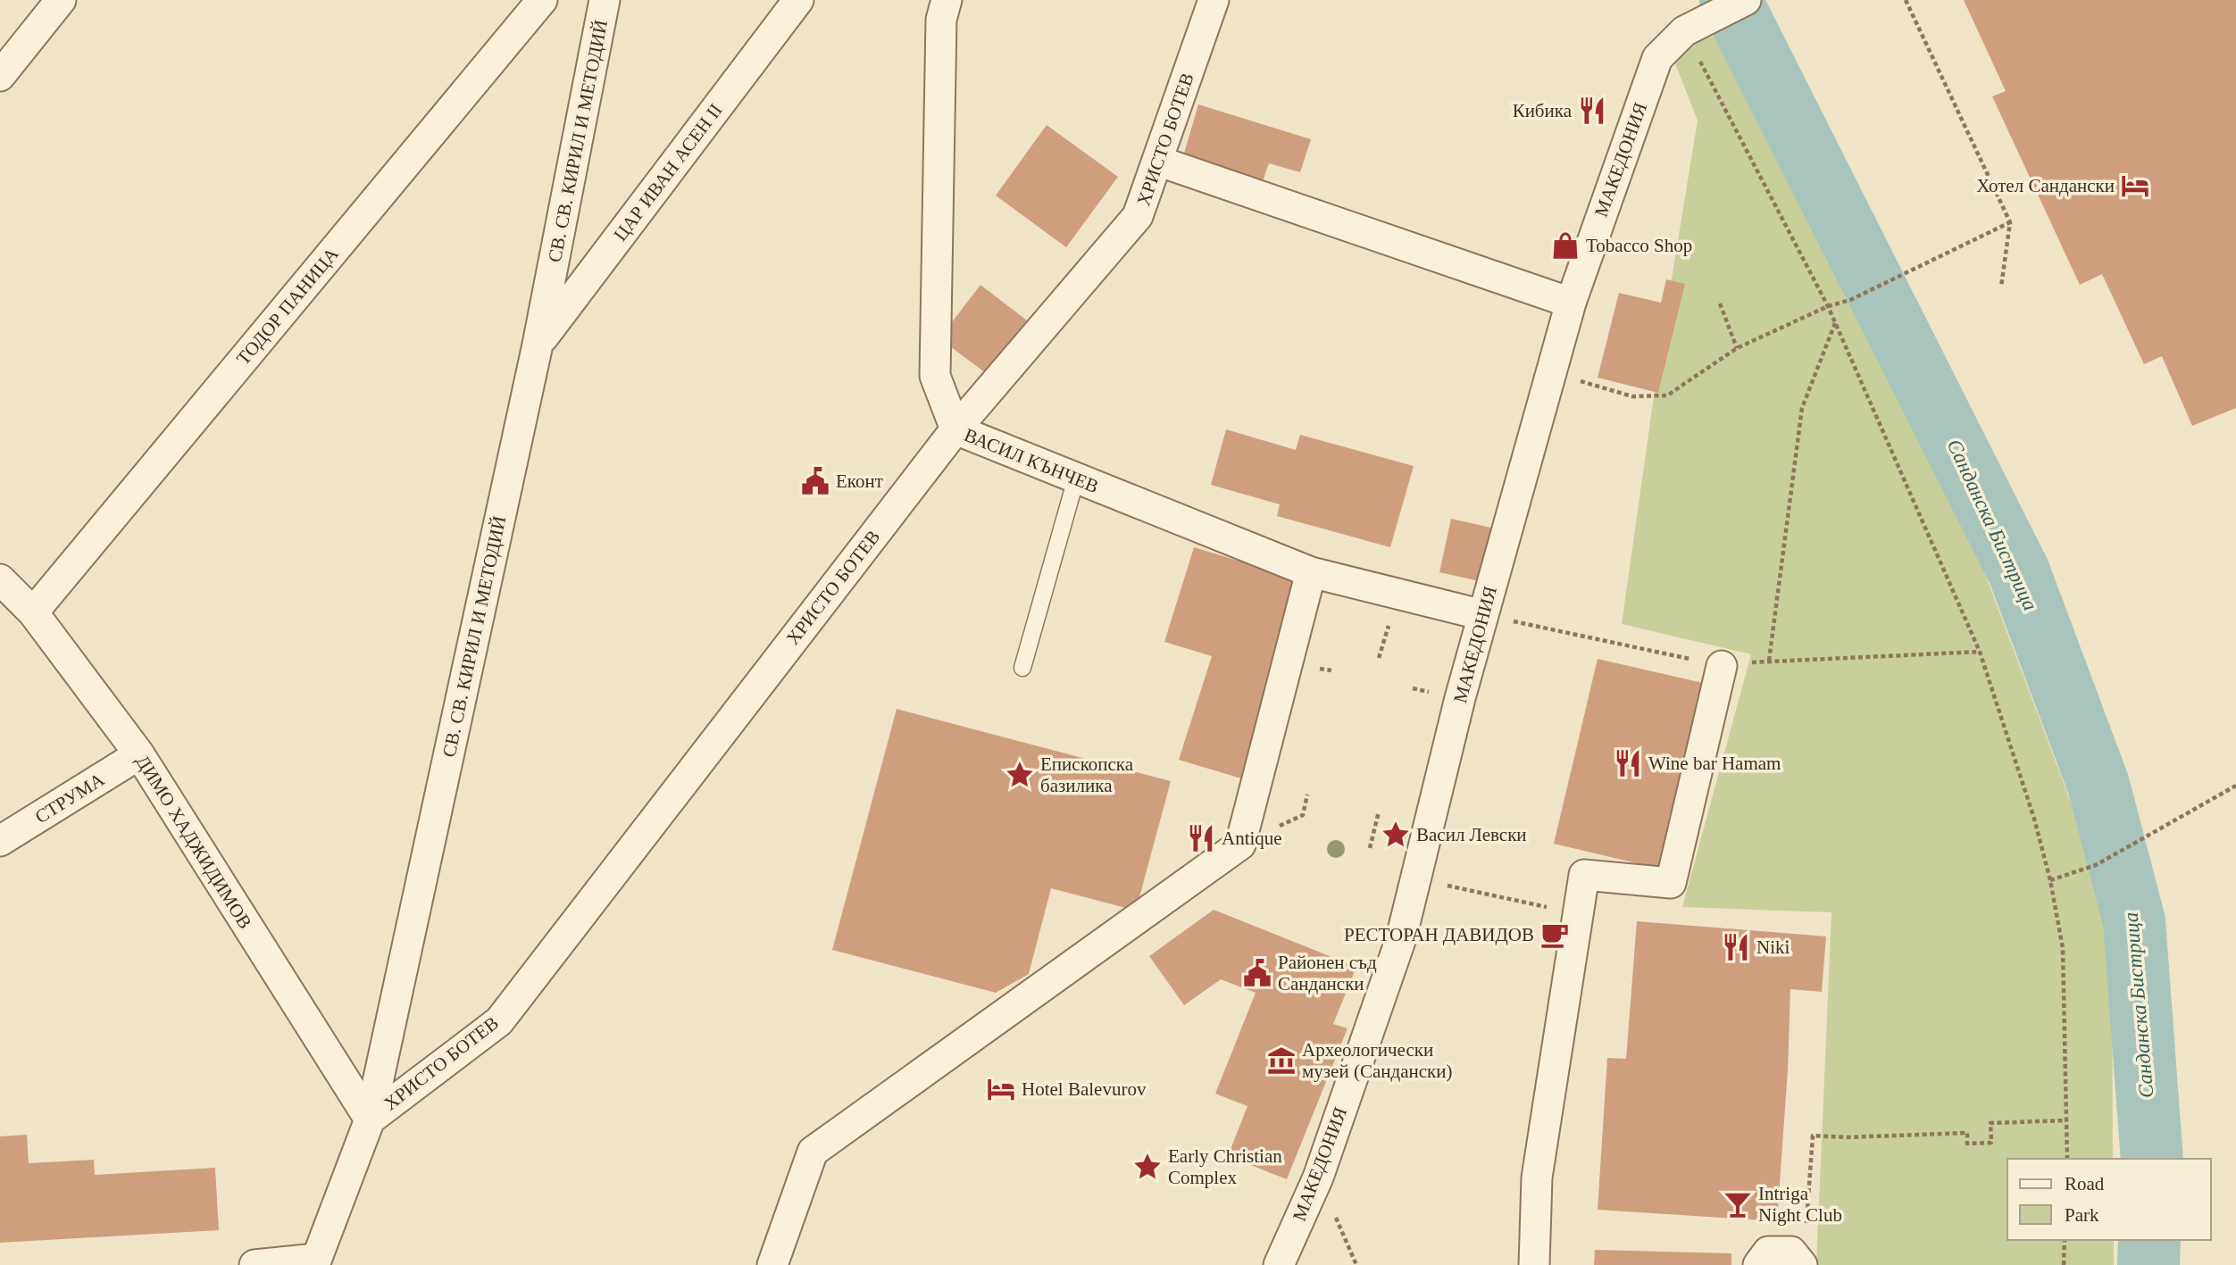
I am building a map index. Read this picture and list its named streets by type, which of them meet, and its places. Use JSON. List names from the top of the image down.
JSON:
{
  "streets": {
    "street": [
      "ХРИСТО БОТЕВ",
      "СВ. СВ. КИРИЛ И МЕТОДИЙ",
      "МАКЕДОНИЯ",
      "ЦАР ИВАН АСЕН II",
      "ТОДОР ПАНИЦА",
      "ВАСИЛ КЪНЧЕВ",
      "СТРУМА",
      "ДИМО ХАДЖИДИМОВ"
    ]
  },
  "crossings": [
    ["ХРИСТО БОТЕВ", "СВ. СВ. КИРИЛ И МЕТОДИЙ"],
    ["ХРИСТО БОТЕВ", "ВАСИЛ КЪНЧЕВ"],
    ["ХРИСТО БОТЕВ", "ДИМО ХАДЖИДИМОВ"],
    ["СВ. СВ. КИРИЛ И МЕТОДИЙ", "ЦАР ИВАН АСЕН II"],
    ["СВ. СВ. КИРИЛ И МЕТОДИЙ", "ДИМО ХАДЖИДИМОВ"],
    ["МАКЕДОНИЯ", "ВАСИЛ КЪНЧЕВ"],
    ["ТОДОР ПАНИЦА", "ДИМО ХАДЖИДИМОВ"],
    ["СТРУМА", "ДИМО ХАДЖИДИМОВ"]
  ],
  "water": ["Санданска Бистрица"],
  "places": {
    "restaurant": [
      "Кибика",
      "Wine bar Hamam",
      "Antique",
      "Niki"
    ],
    "hotel": ["Хотел Сандански", "Hotel Balevurov"],
    "shop": ["Tobacco Shop"],
    "public building": ["Еконт", "Районен съд Сандански"],
    "place": ["Епископска базилика", "Васил Левски", "Early Christian Complex"],
    "cafe": ["РЕСТОРАН ДАВИДОВ"],
    "museum": ["Археологически музей (Сандански)"],
    "bar": ["Intriga Night Club"]
  },
  "legend": ["Road", "Park"]
}
